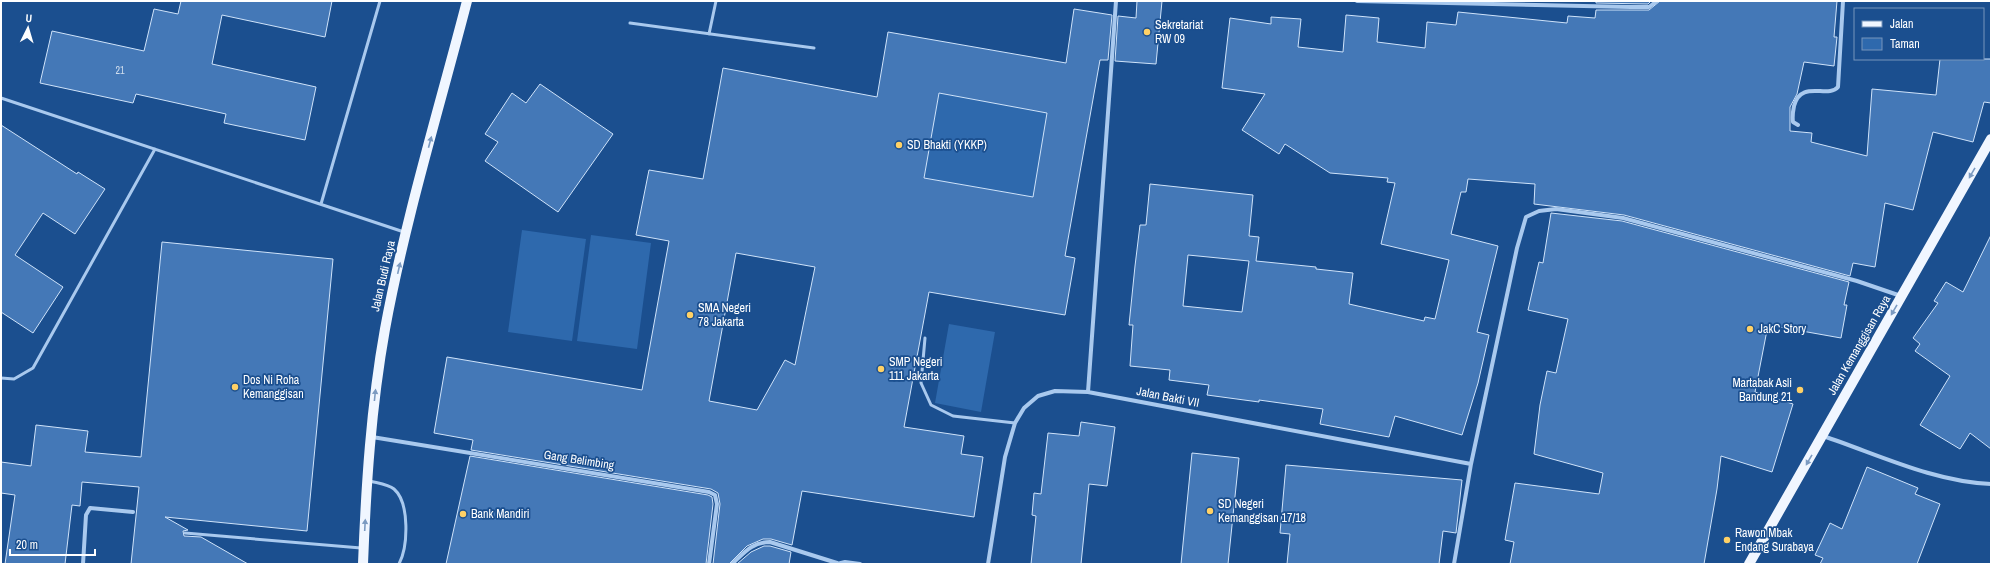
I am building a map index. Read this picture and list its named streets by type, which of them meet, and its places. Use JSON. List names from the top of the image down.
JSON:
{
  "streets": {
    "main road": ["Jalan Budi Raya", "Jalan Kemanggisan Raya"],
    "street": ["Jalan Bakti VII", "Gang Belimbing"]
  },
  "crossings": [
    ["Jalan Budi Raya", "Gang Belimbing"]
  ],
  "one_way": ["Jalan Budi Raya", "Jalan Kemanggisan Raya"],
  "places": [
    "Sekretariat RW 09",
    "SD Bhakti (YKKP)",
    "SMA Negeri 78 Jakarta",
    "JakC Story",
    "SMP Negeri 111 Jakarta",
    "Dos Ni Roha Kemanggisan",
    "Martabak Asli Bandung 21",
    "SD Negeri Kemanggisan 17/18",
    "Bank Mandiri",
    "Rawon Mbak Endang Surabaya"
  ],
  "house_numbers": ["21"],
  "legend": ["Jalan", "Taman"],
  "scale_bar": "20 m",
  "north": "top"
}
